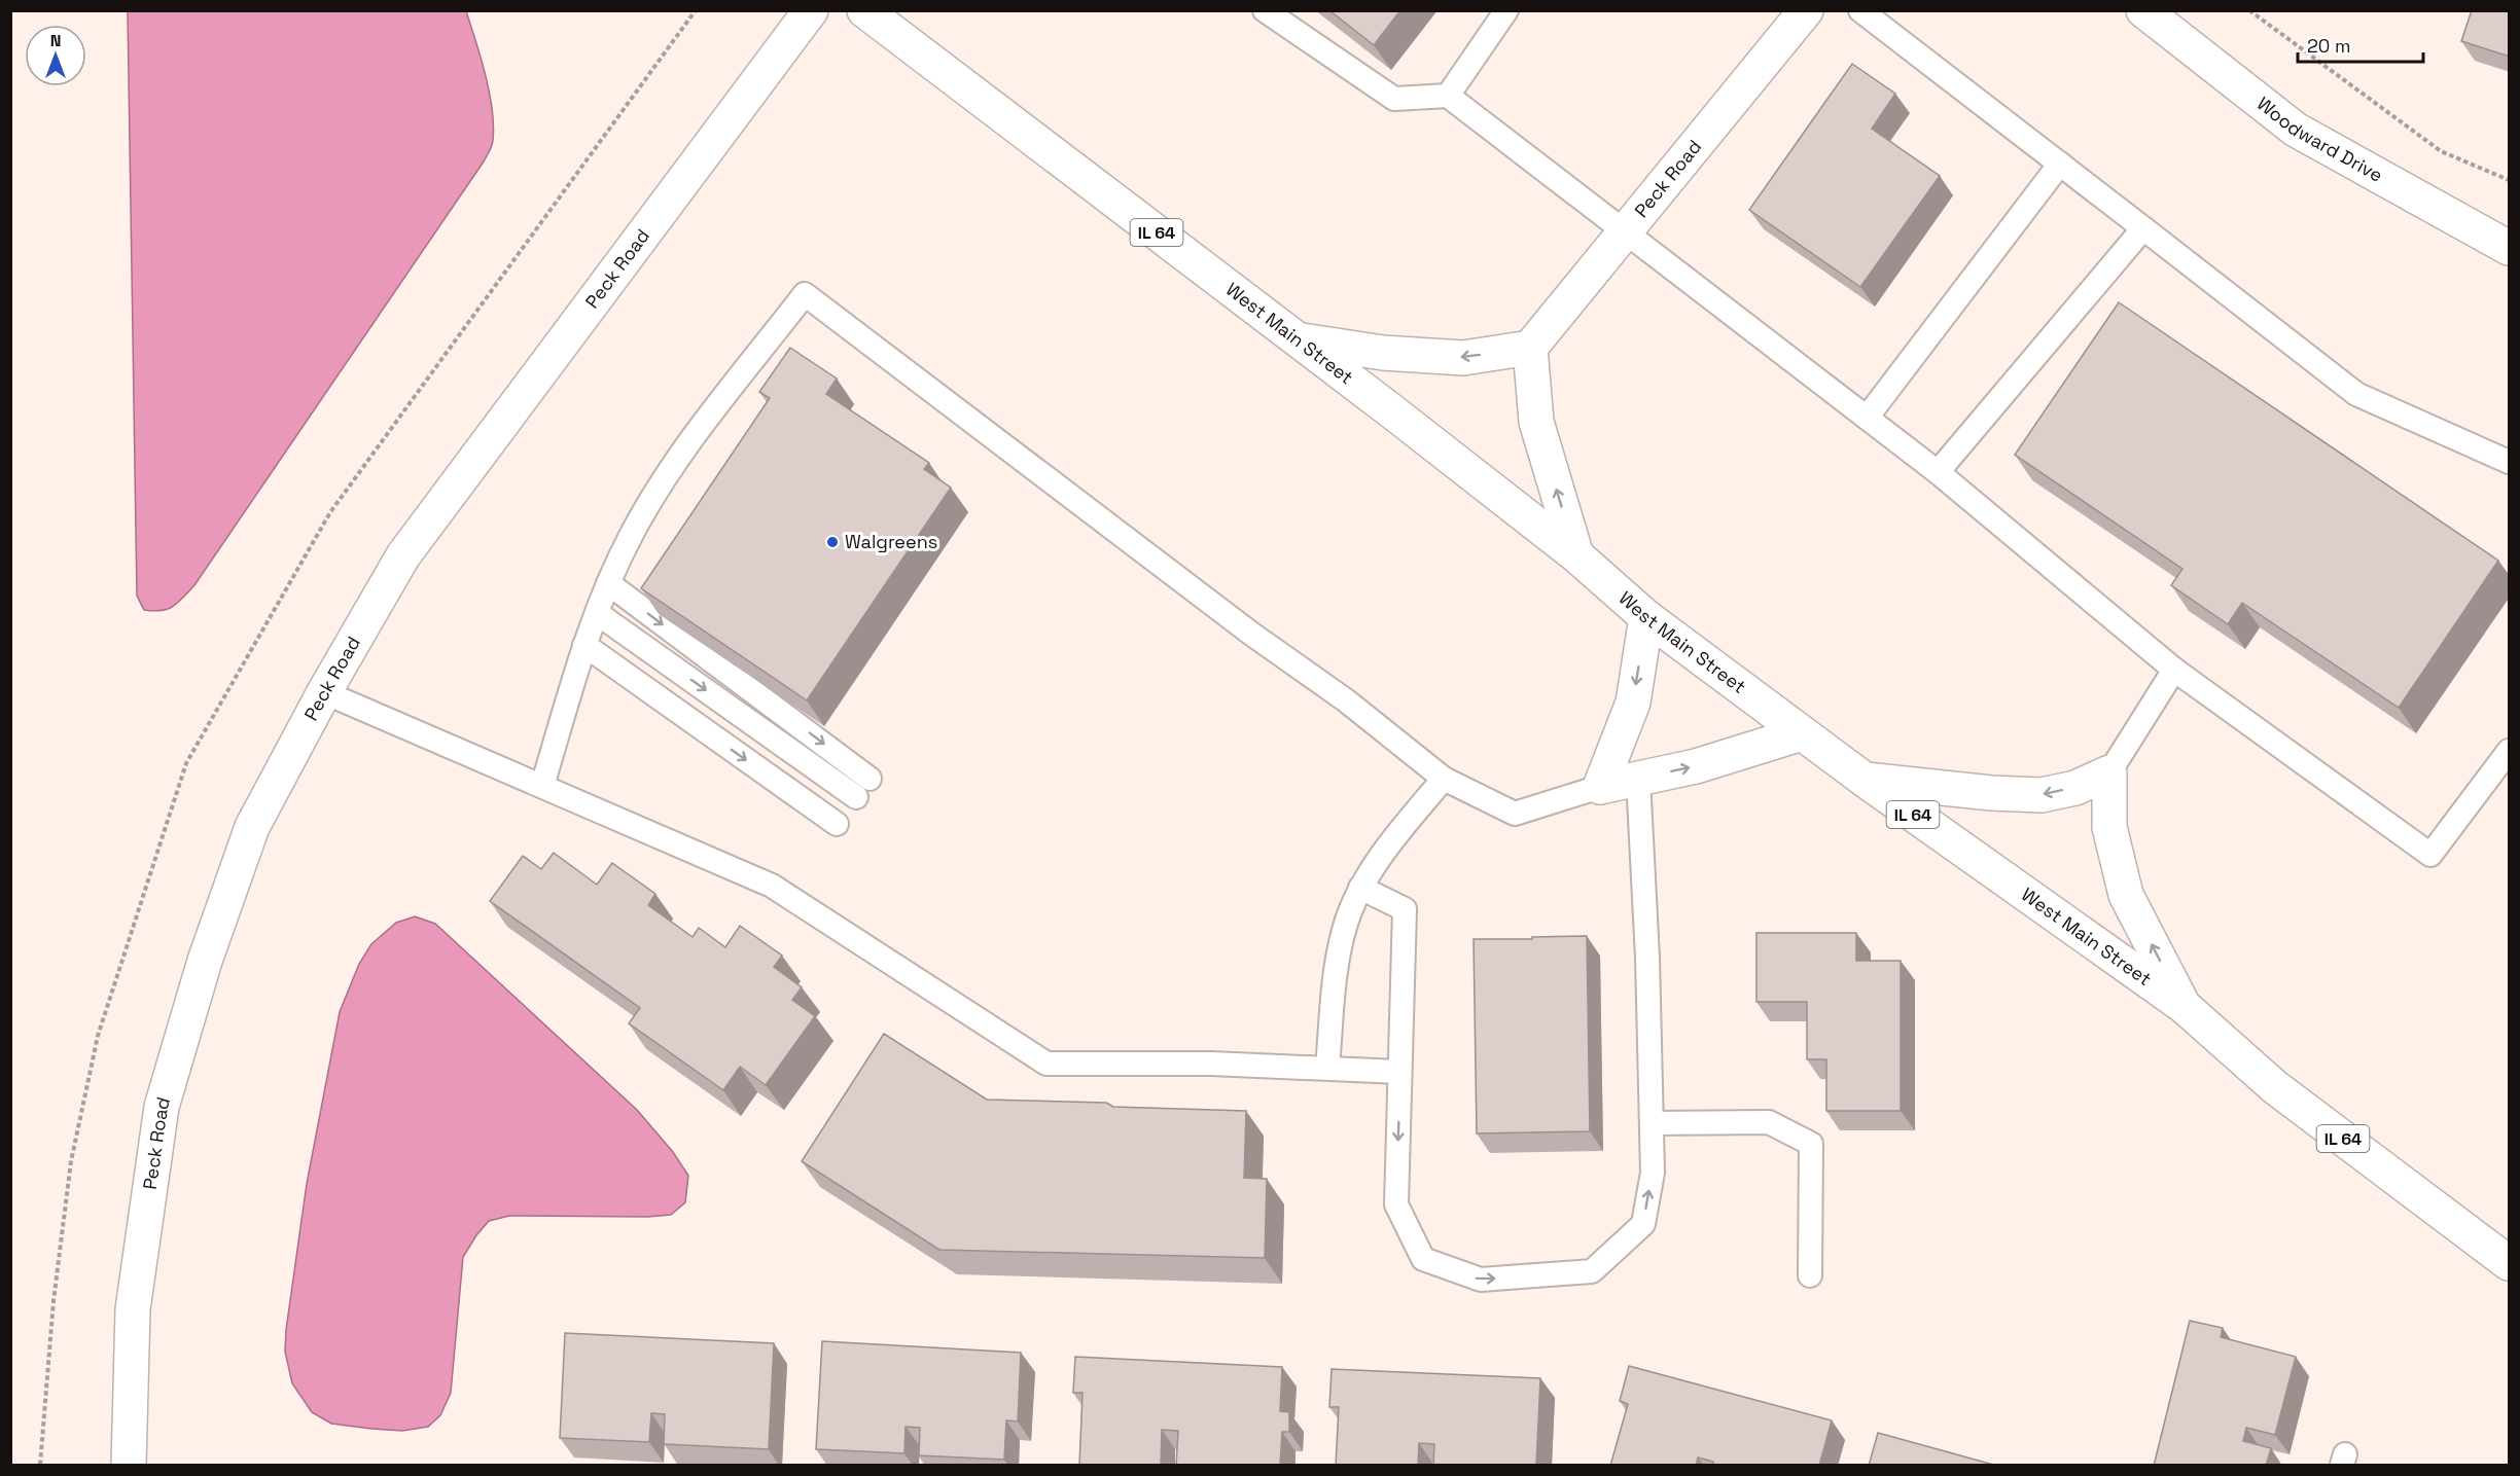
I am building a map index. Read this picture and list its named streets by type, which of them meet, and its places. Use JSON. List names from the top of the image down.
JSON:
{
  "streets": {
    "main road": [
      "Woodward Drive",
      "Peck Road",
      "IL 64",
      "West Main Street"
    ]
  },
  "places": ["Walgreens"],
  "scale_bar": "20 m",
  "north": "top"
}
